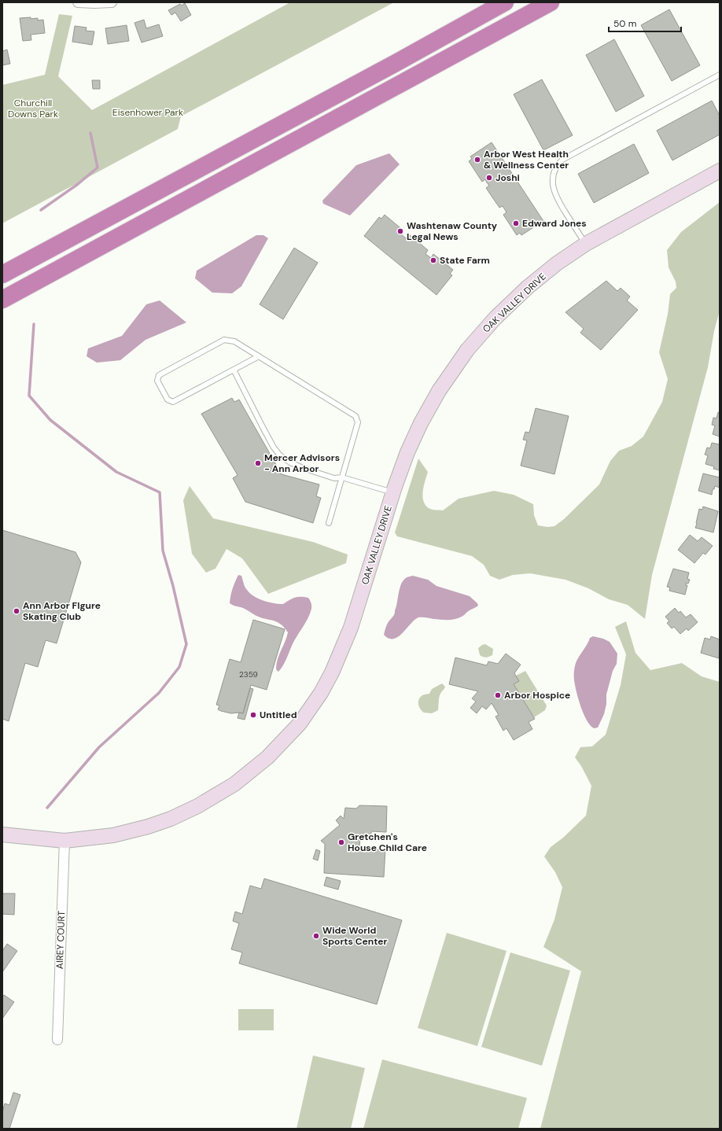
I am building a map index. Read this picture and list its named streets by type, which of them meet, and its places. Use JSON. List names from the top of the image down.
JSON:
{
  "streets": {
    "street": ["OAK VALLEY DRIVE", "AIREY COURT"]
  },
  "crossings": [
    ["OAK VALLEY DRIVE", "AIREY COURT"]
  ],
  "parks": ["Churchill Downs Park", "Eisenhower Park"],
  "places": [
    "Arbor West Health & Wellness Center",
    "Joshi",
    "Edward Jones",
    "Washtenaw County Legal News",
    "State Farm",
    "Mercer Advisors - Ann Arbor",
    "Ann Arbor FIgure Skating Club",
    "Arbor Hospice",
    "Untitled",
    "Gretchen's House Child Care",
    "Wide World Sports Center"
  ],
  "house_numbers": ["2359"],
  "scale_bar": "50 m"
}
